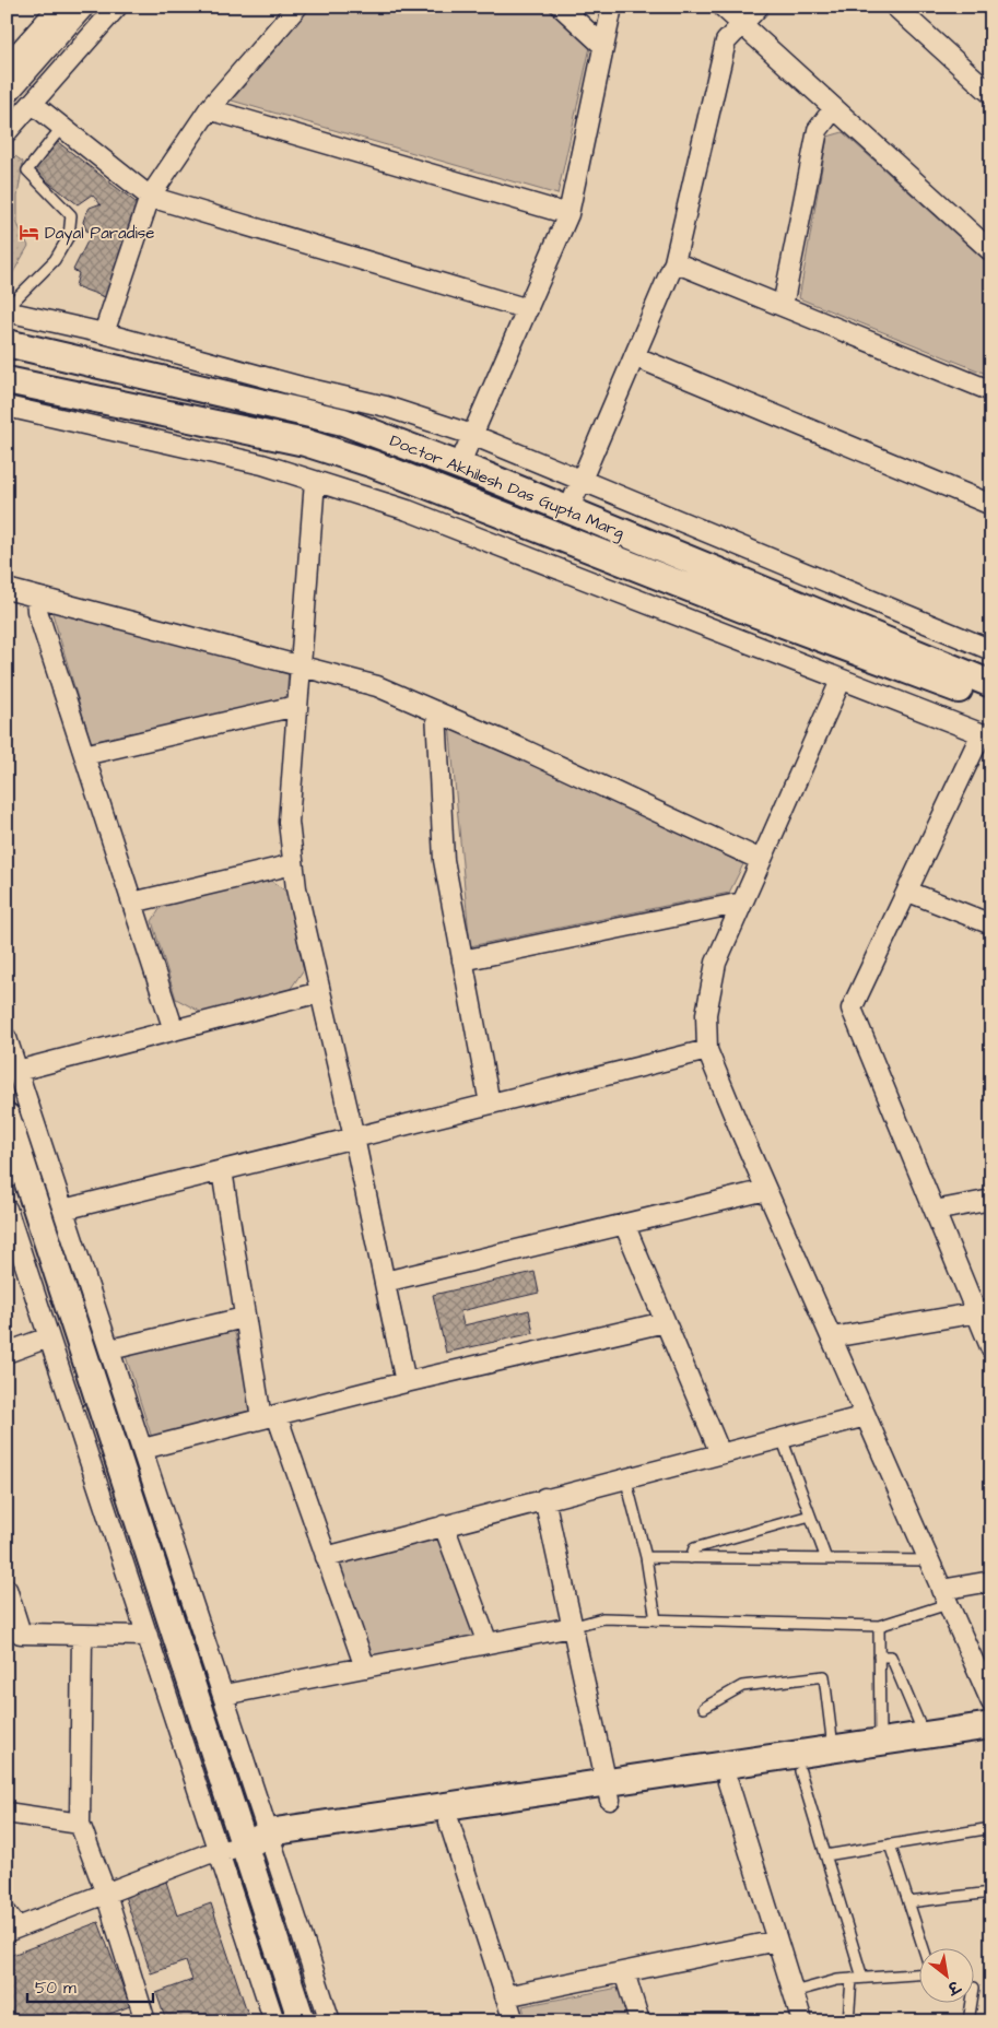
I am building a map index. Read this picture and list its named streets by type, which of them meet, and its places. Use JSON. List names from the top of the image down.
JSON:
{
  "streets": {
    "street": ["Doctor Akhilesh Das Gupta Marg"]
  },
  "places": {
    "hotel": ["Dayal Paradise"]
  },
  "scale_bar": "50 m",
  "north": "bottom right"
}
